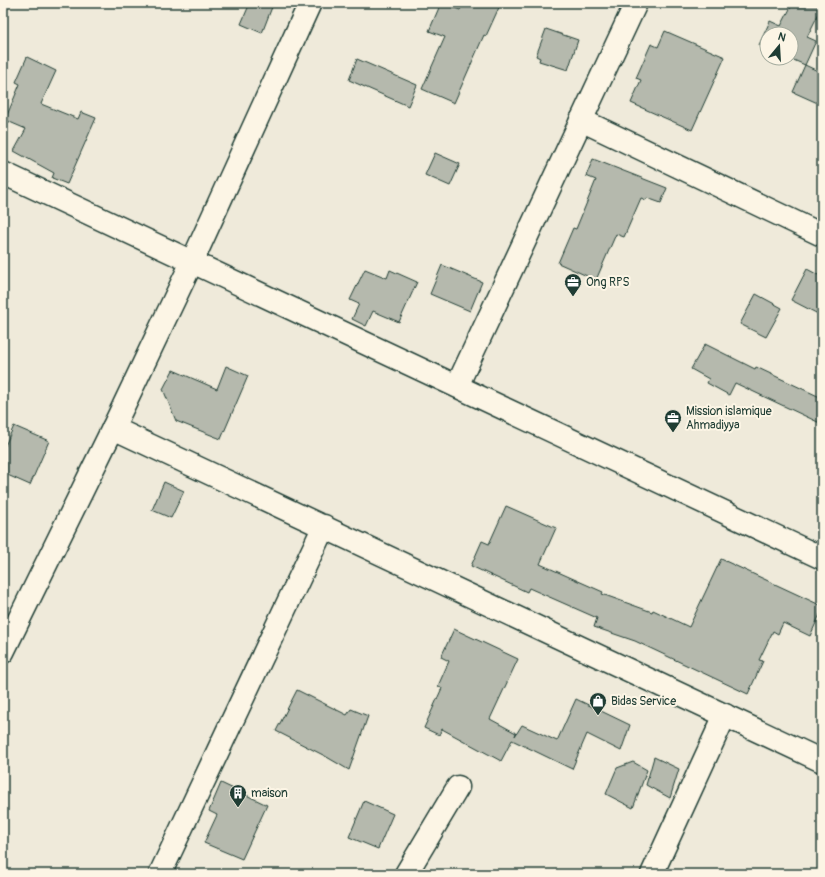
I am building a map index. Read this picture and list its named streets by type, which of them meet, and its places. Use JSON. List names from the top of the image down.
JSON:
{
  "places": {
    "office": ["Ong RPS", "Mission islamique Ahmadiyya"],
    "shop": ["Bidas Service"],
    "building": ["maison"]
  },
  "north": "top"
}
